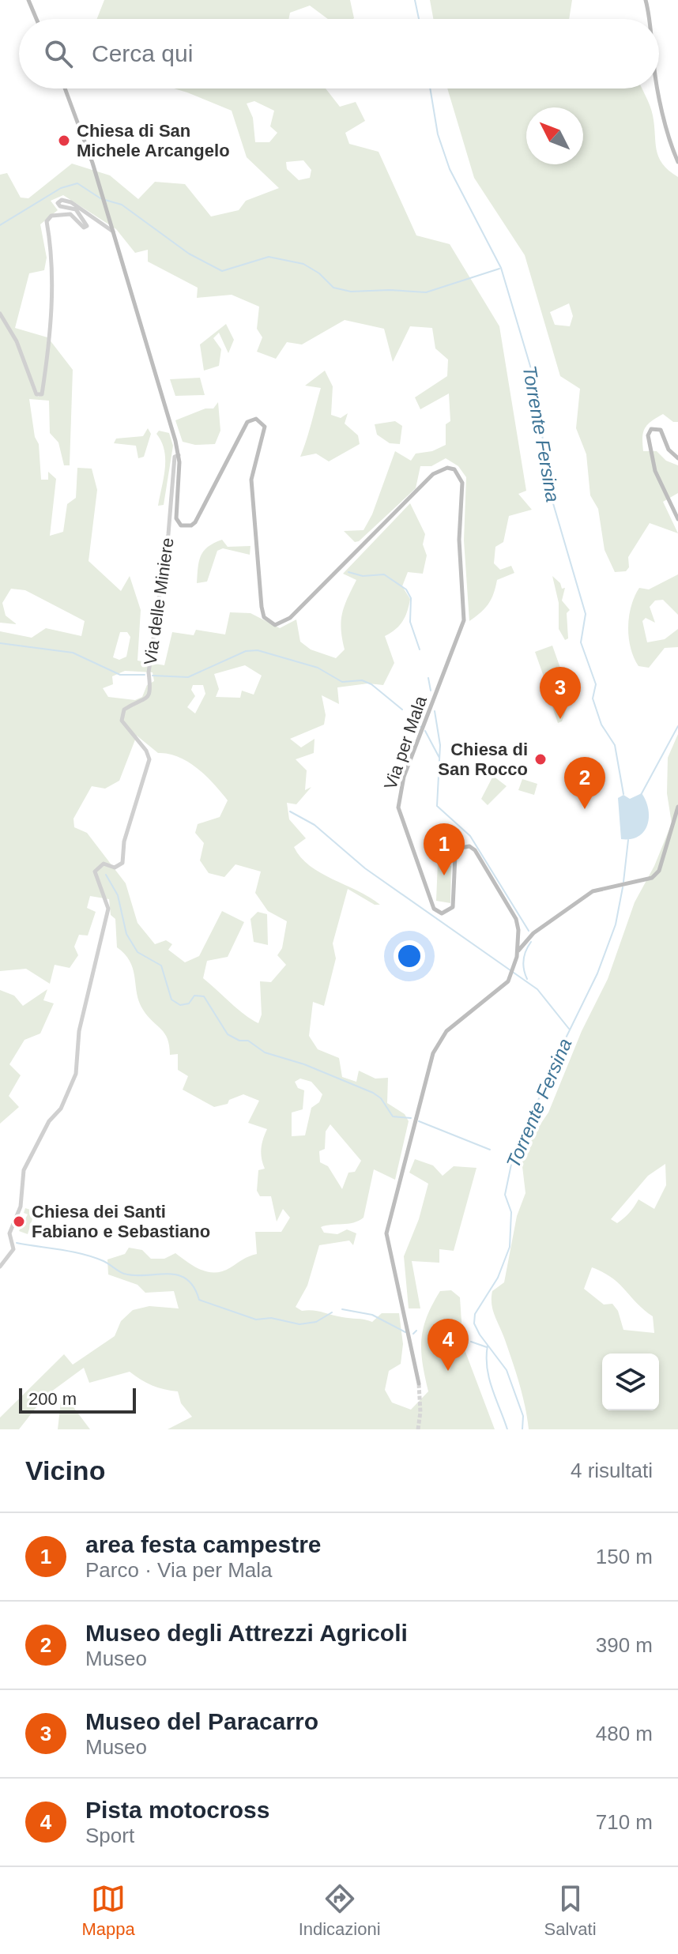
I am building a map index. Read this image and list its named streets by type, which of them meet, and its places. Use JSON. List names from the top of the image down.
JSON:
{
  "streets": {
    "main road": ["Via per Mala"],
    "street": ["Via delle Miniere"]
  },
  "crossings": [
    ["Via delle Miniere", "Via per Mala"]
  ],
  "water": ["Torrente Fersina"],
  "places": ["Chiesa di San Michele Arcangelo", "Chiesa di San Rocco", "Chiesa dei Santi Fabiano e Sebastiano"],
  "scale_bar": "200 m",
  "north": "top left",
  "page": {
    "search": "Cerca qui",
    "pins": [
      "3",
      "2",
      "1",
      "4"
    ],
    "scale": "200 m",
    "heading": ["Vicino", "4 risultati"],
    "list": [
      {
        "mark": "1",
        "name": "area festa campestre",
        "note": "Parco · Via per Mala",
        "value": "150 m"
      },
      {
        "mark": "2",
        "name": "Museo degli Attrezzi Agricoli",
        "note": "Museo",
        "value": "390 m"
      },
      {
        "mark": "3",
        "name": "Museo del Paracarro",
        "note": "Museo",
        "value": "480 m"
      },
      {
        "mark": "4",
        "name": "Pista motocross",
        "note": "Sport",
        "value": "710 m"
      }
    ],
    "nav": ["Mappa", "Indicazioni", "Salvati"]
  }
}
